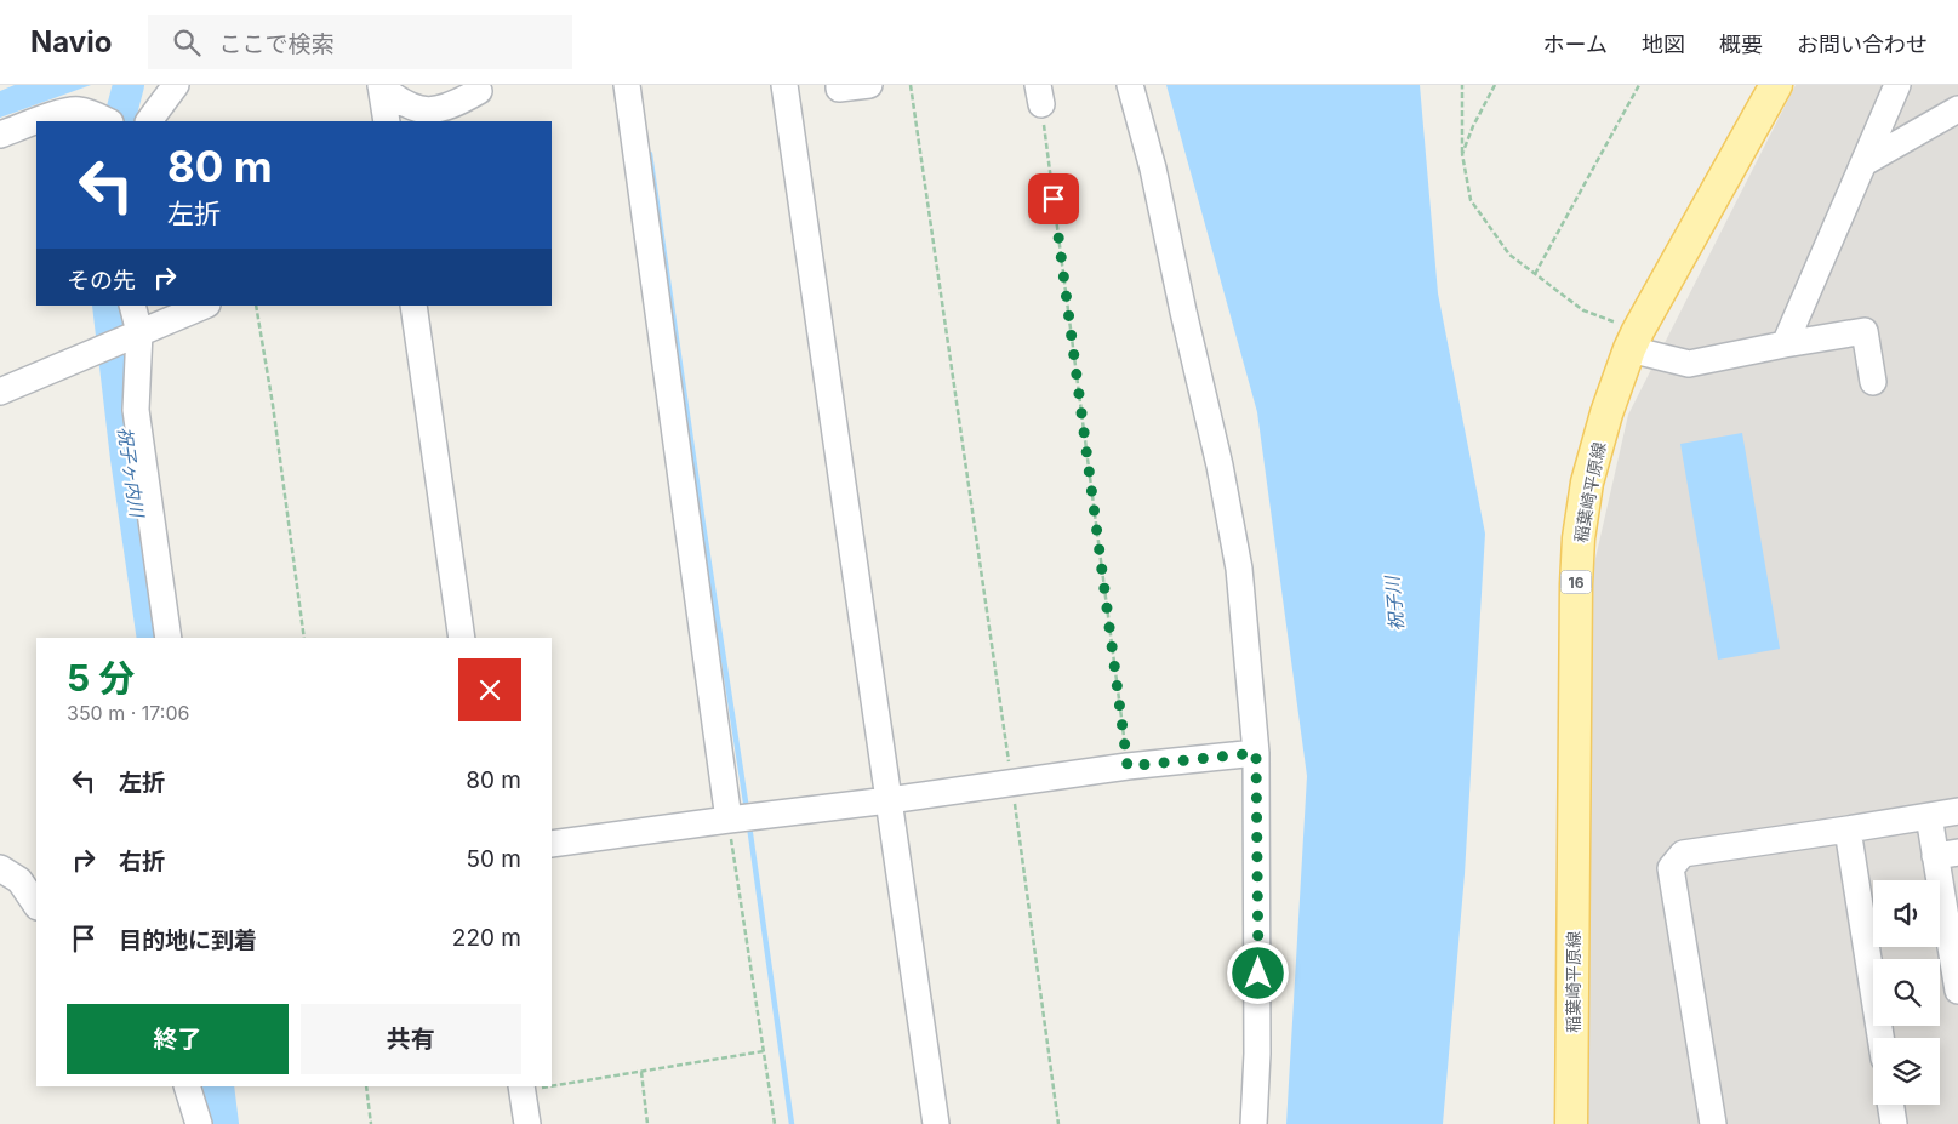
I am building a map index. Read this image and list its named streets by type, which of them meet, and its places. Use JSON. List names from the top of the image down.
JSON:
{
  "streets": {
    "main road": ["稲葉崎平原線", "16"]
  },
  "water": ["祝子ヶ内川", "祝子川"],
  "page": {
    "header": "Navio",
    "search": "ここで検索",
    "nav": [
      "ホーム",
      "地図",
      "概要",
      "お問い合わせ"
    ],
    "turn": ["80 m", "左折"],
    "then": "その先",
    "heading": ["5 分", "350 m · 17:06"],
    "list": [
      {
        "name": "左折",
        "value": "80 m"
      },
      {
        "name": "右折",
        "value": "50 m"
      },
      {
        "name": "目的地に到着",
        "value": "220 m"
      }
    ],
    "buttons": ["終了", "共有"]
  }
}
